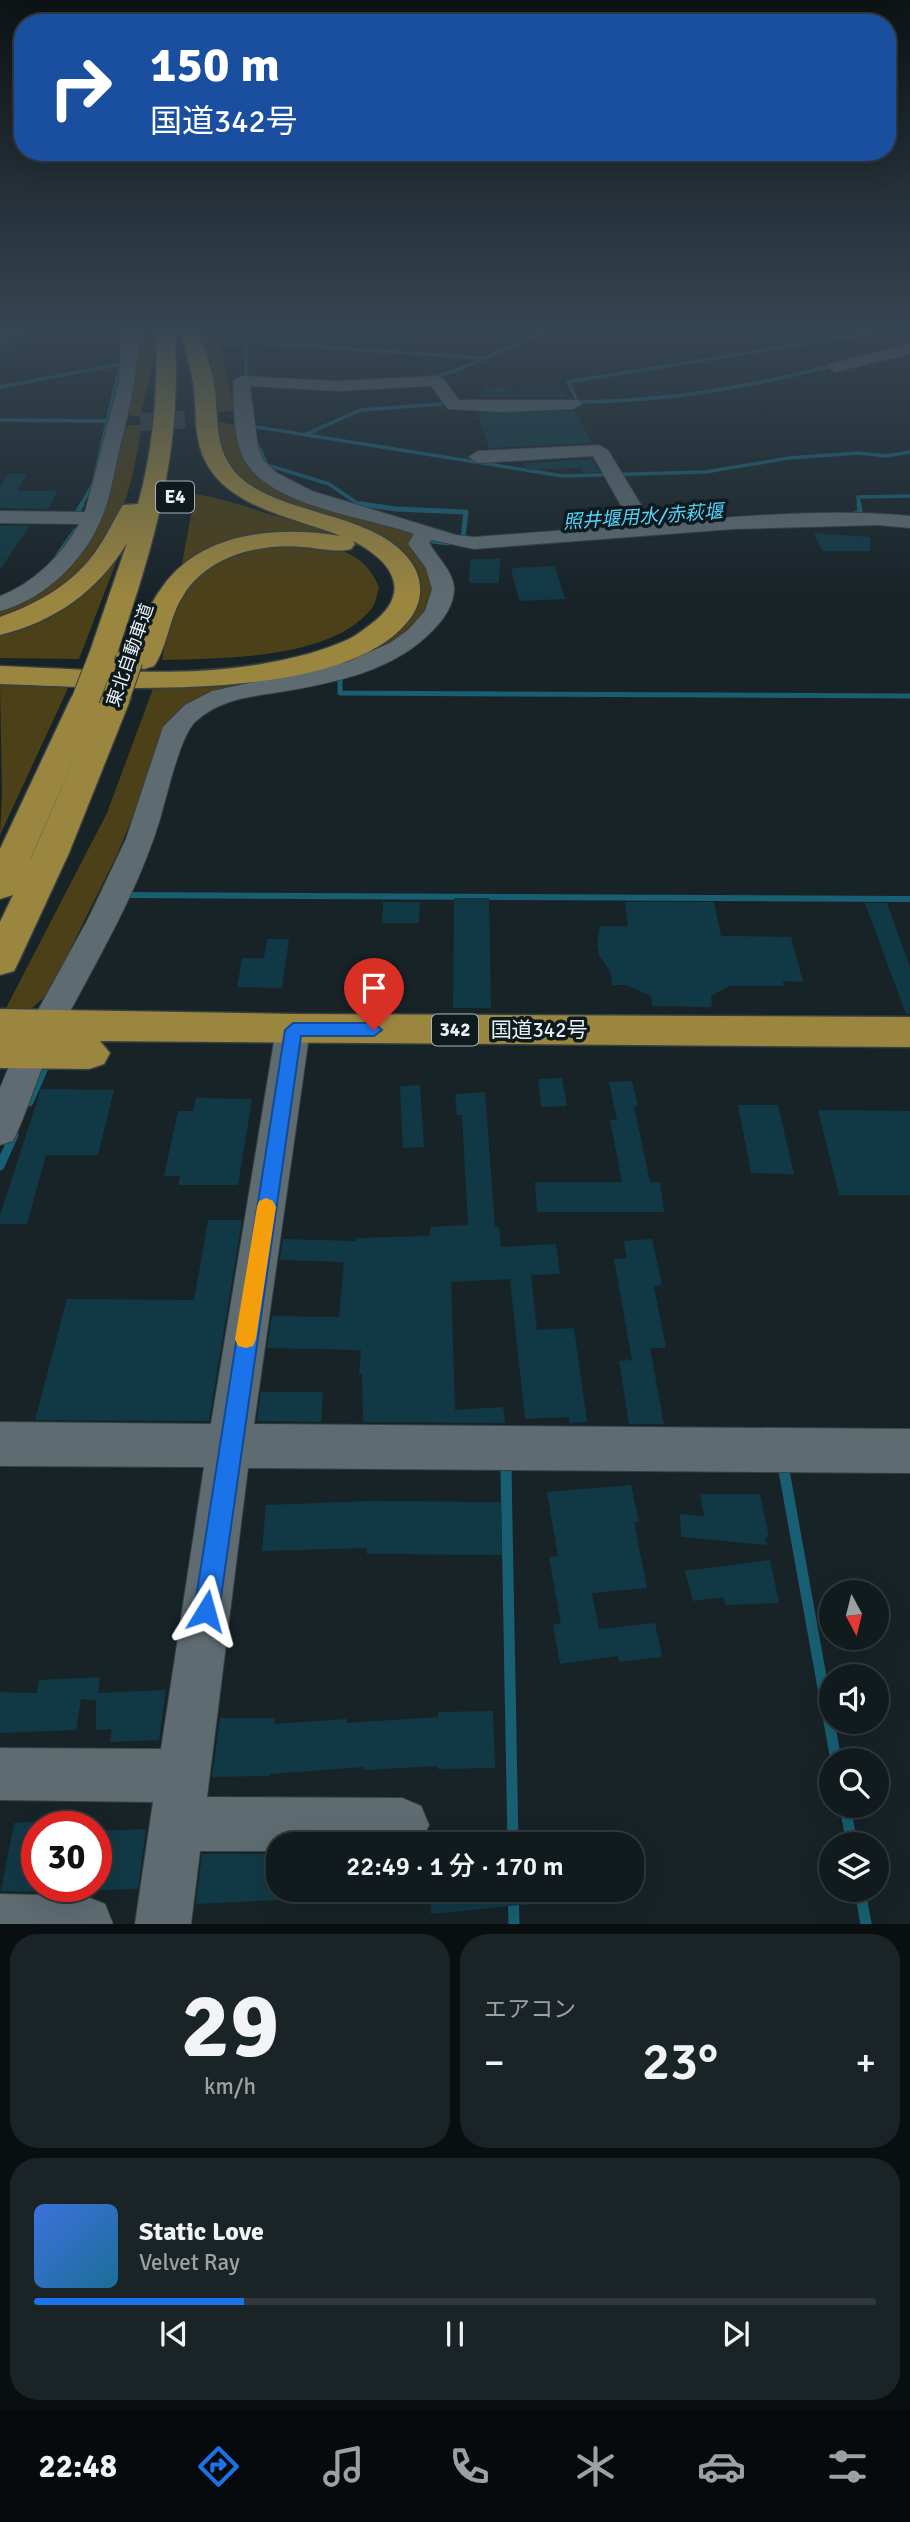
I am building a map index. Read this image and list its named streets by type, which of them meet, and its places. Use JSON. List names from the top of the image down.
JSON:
{
  "streets": {
    "highway": [
      "E4",
      "東北自動車道",
      "342",
      "国道342号"
    ]
  },
  "crossings": [
    ["E4", "東北自動車道"]
  ],
  "water": ["照井堰用水/赤萩堰"],
  "north": "bottom",
  "page": {
    "turn": ["150 m", "国道342号"],
    "limit": "30",
    "trip": "22:49 · 1 分 · 170 m",
    "tile": [
      ["29", "km/h"],
      "エアコン"
    ],
    "heat": ["−", "23°", "+"],
    "song": ["Static Love", "Velvet Ray"],
    "tabs": "22:48"
  }
}
